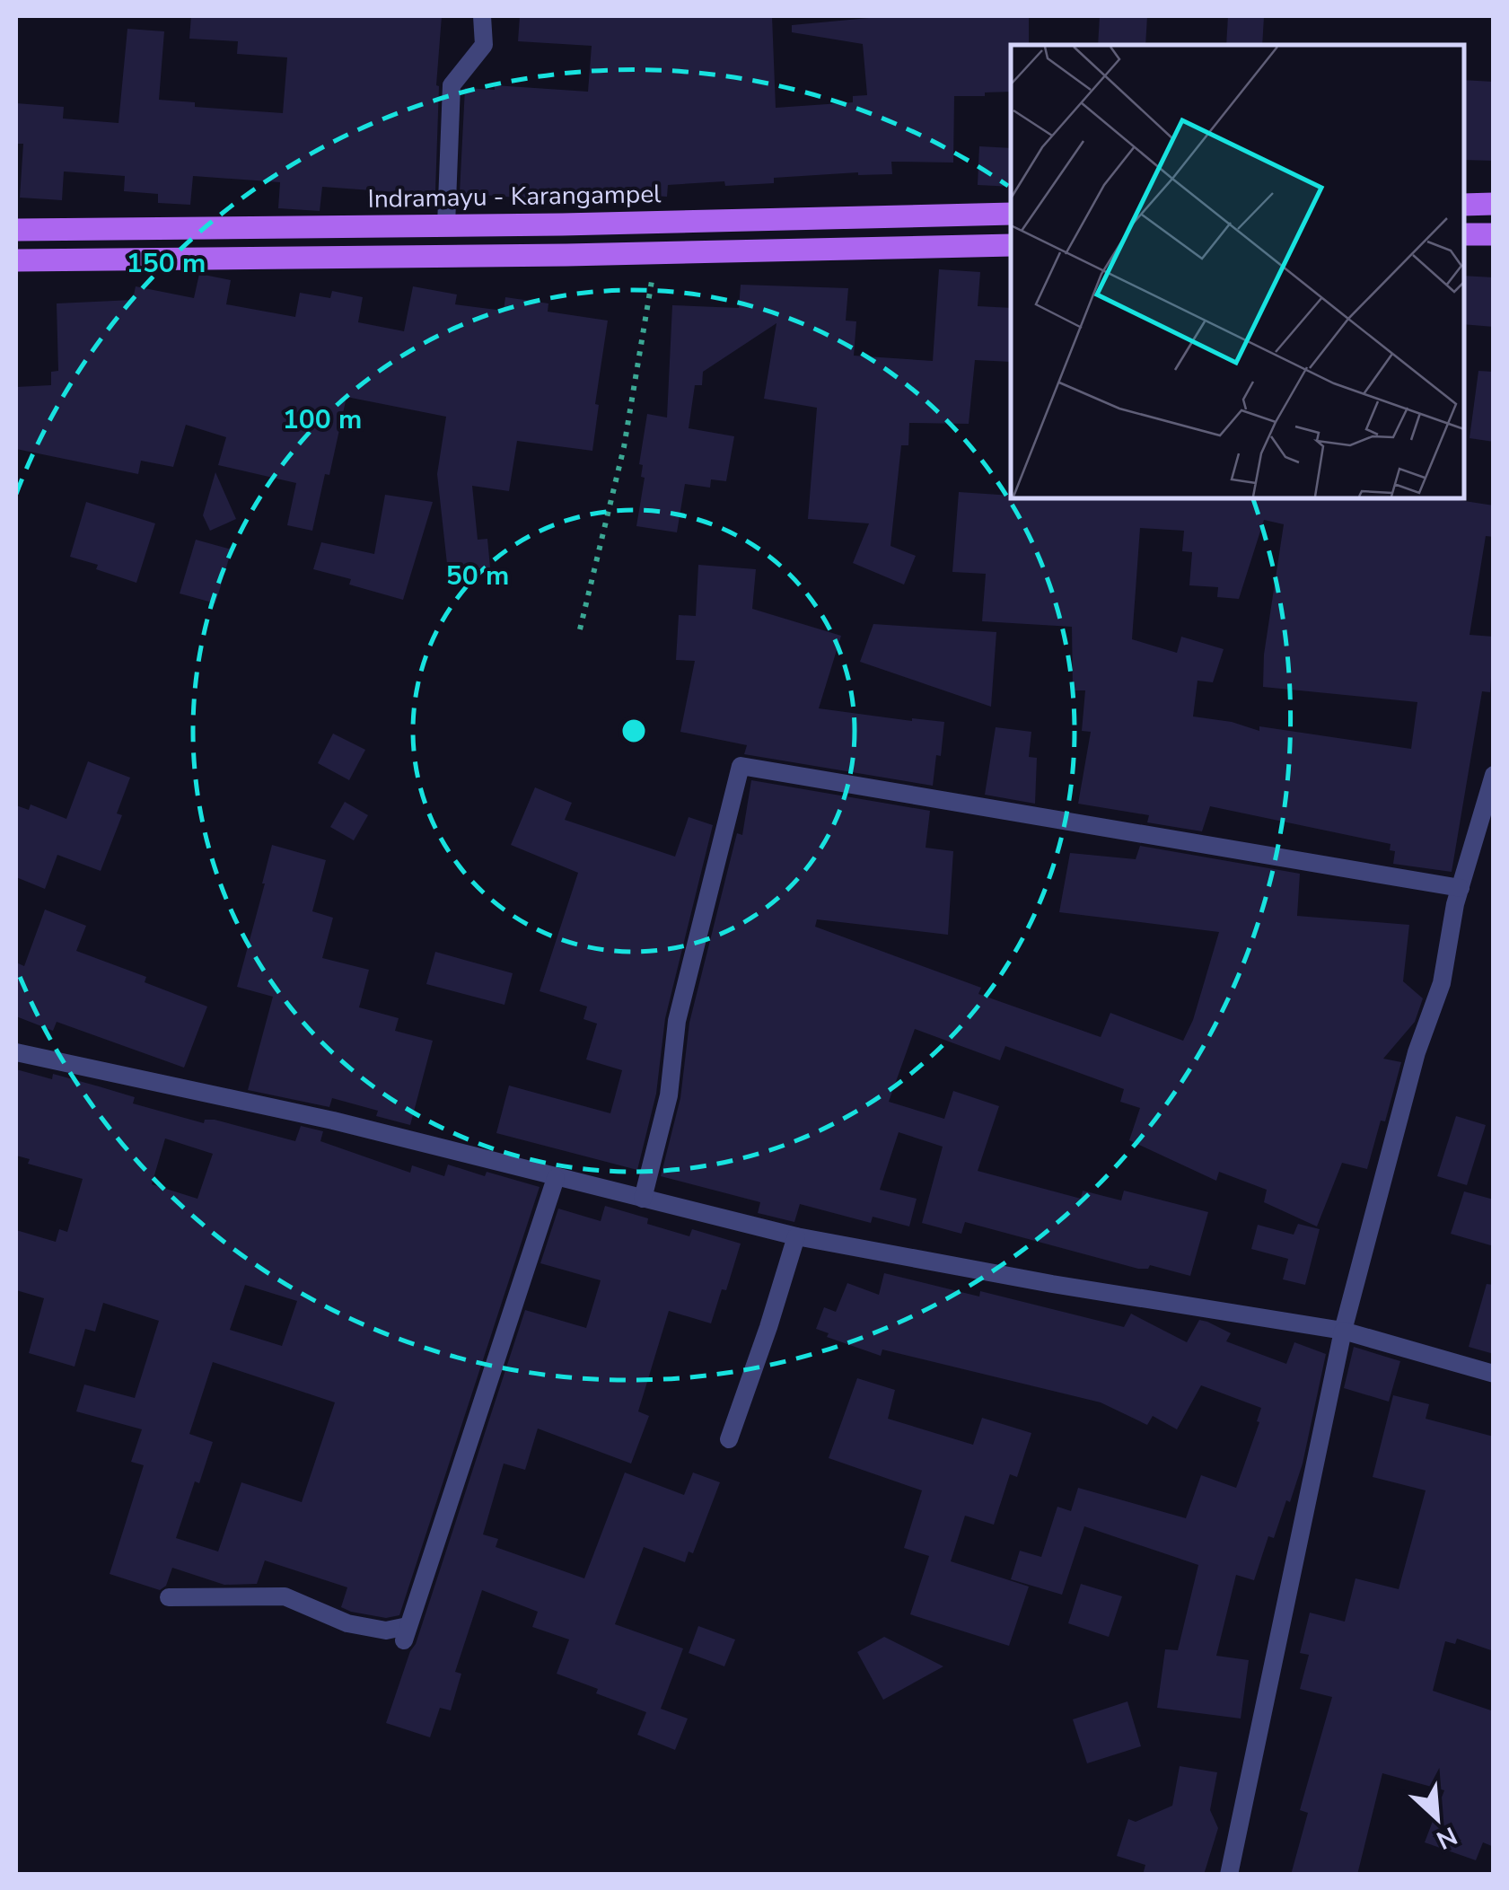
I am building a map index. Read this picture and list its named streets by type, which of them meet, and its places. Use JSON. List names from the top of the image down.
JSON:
{
  "streets": {
    "main road": ["Indramayu - Karangampel"]
  },
  "north": "bottom right",
  "rings": ["150 m", "100 m", "50 m"]
}
